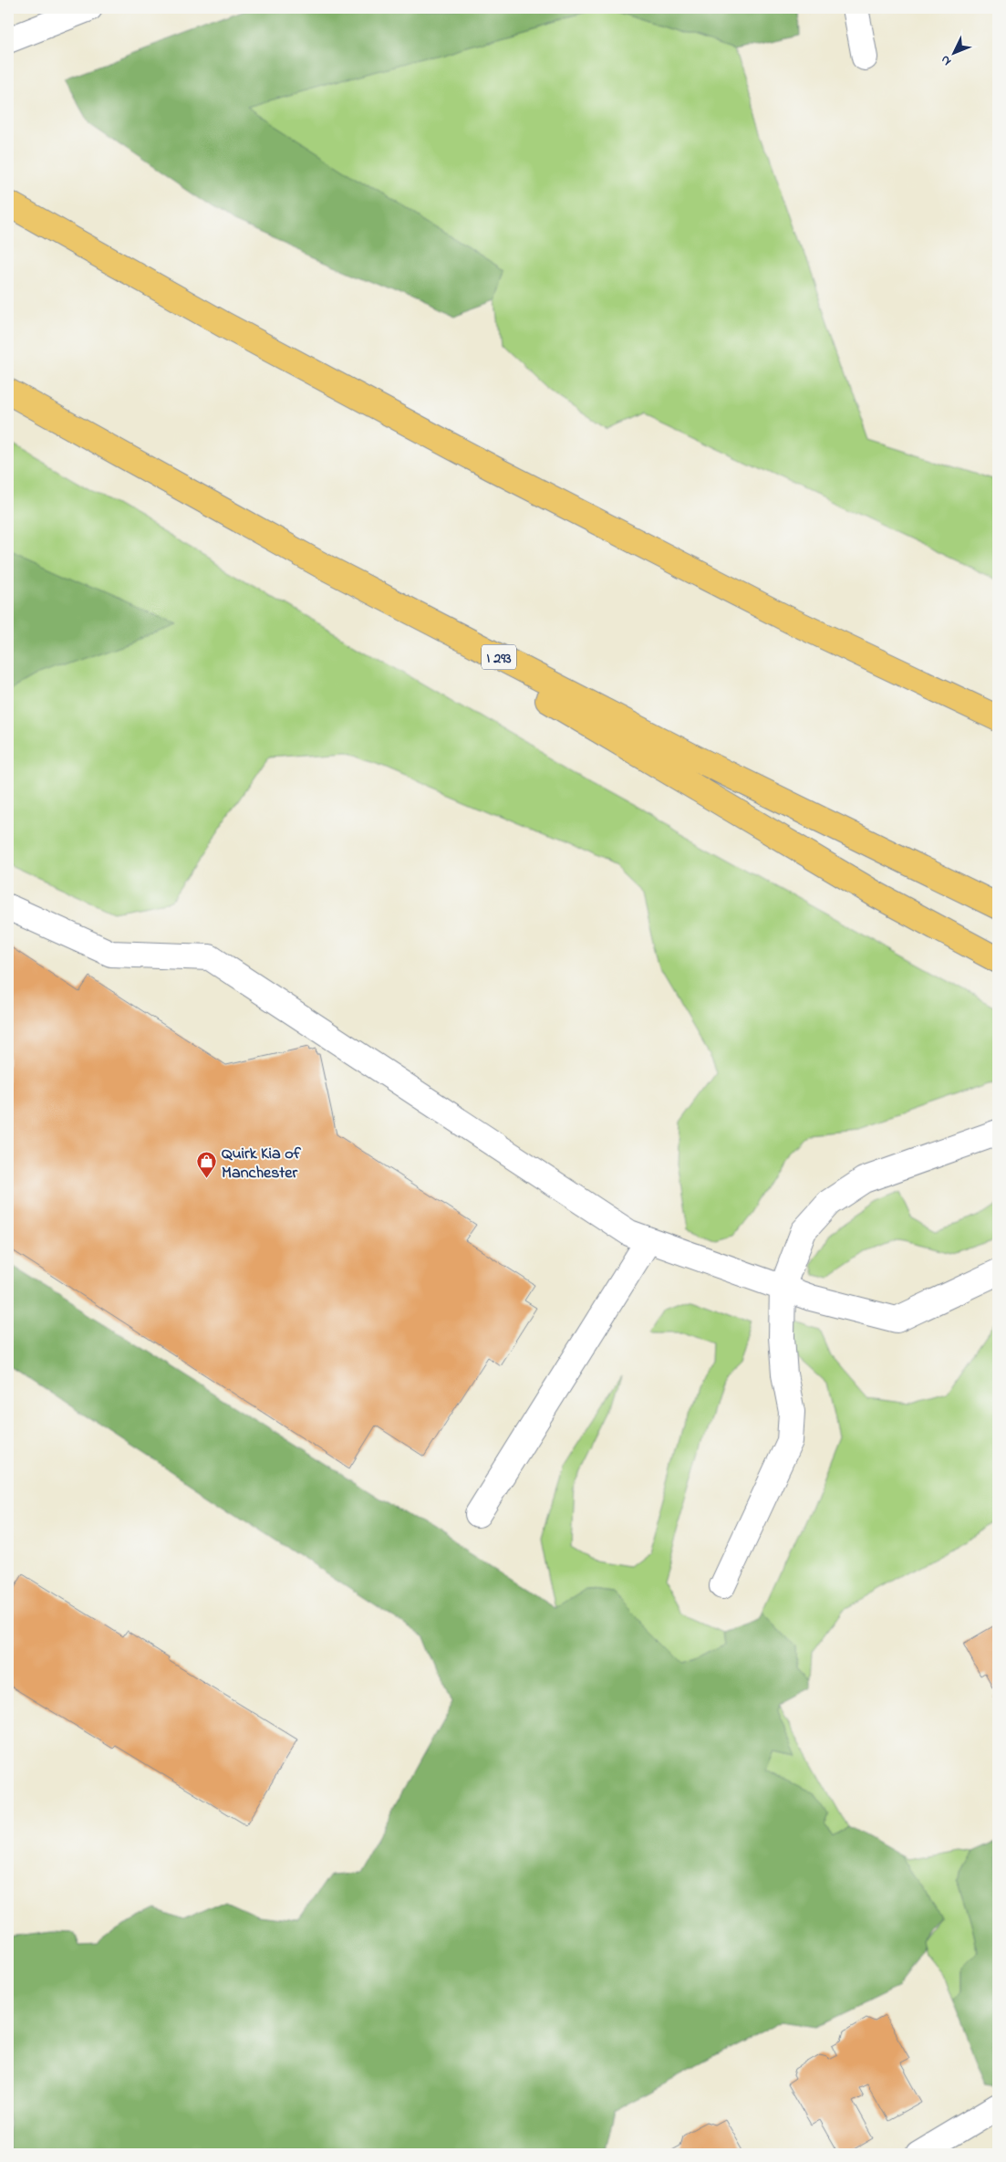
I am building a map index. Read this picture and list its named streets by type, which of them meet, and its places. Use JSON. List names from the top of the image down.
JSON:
{
  "streets": {
    "highway": ["I 293"]
  },
  "places": {
    "shop": ["Quirk Kia of Manchester"]
  },
  "north": "bottom left"
}
